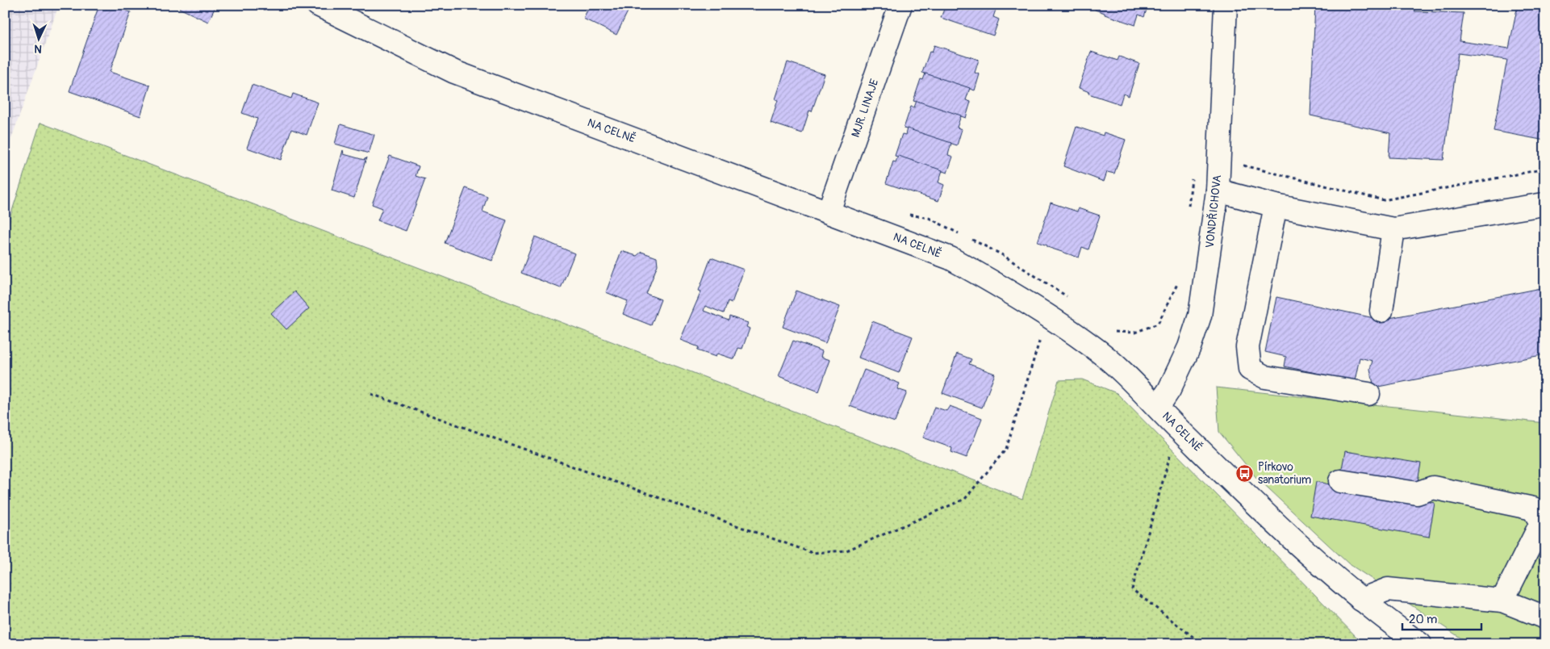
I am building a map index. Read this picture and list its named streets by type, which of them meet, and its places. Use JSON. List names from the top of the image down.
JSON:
{
  "streets": {
    "street": ["MJR. LINAJE", "NA CELNĚ", "VONDŘICHOVA"]
  },
  "crossings": [
    ["MJR. LINAJE", "NA CELNĚ"],
    ["NA CELNĚ", "VONDŘICHOVA"]
  ],
  "places": {
    "bus stop": ["Pírkovo sanatorium"]
  },
  "scale_bar": "20 m",
  "north": "bottom"
}
